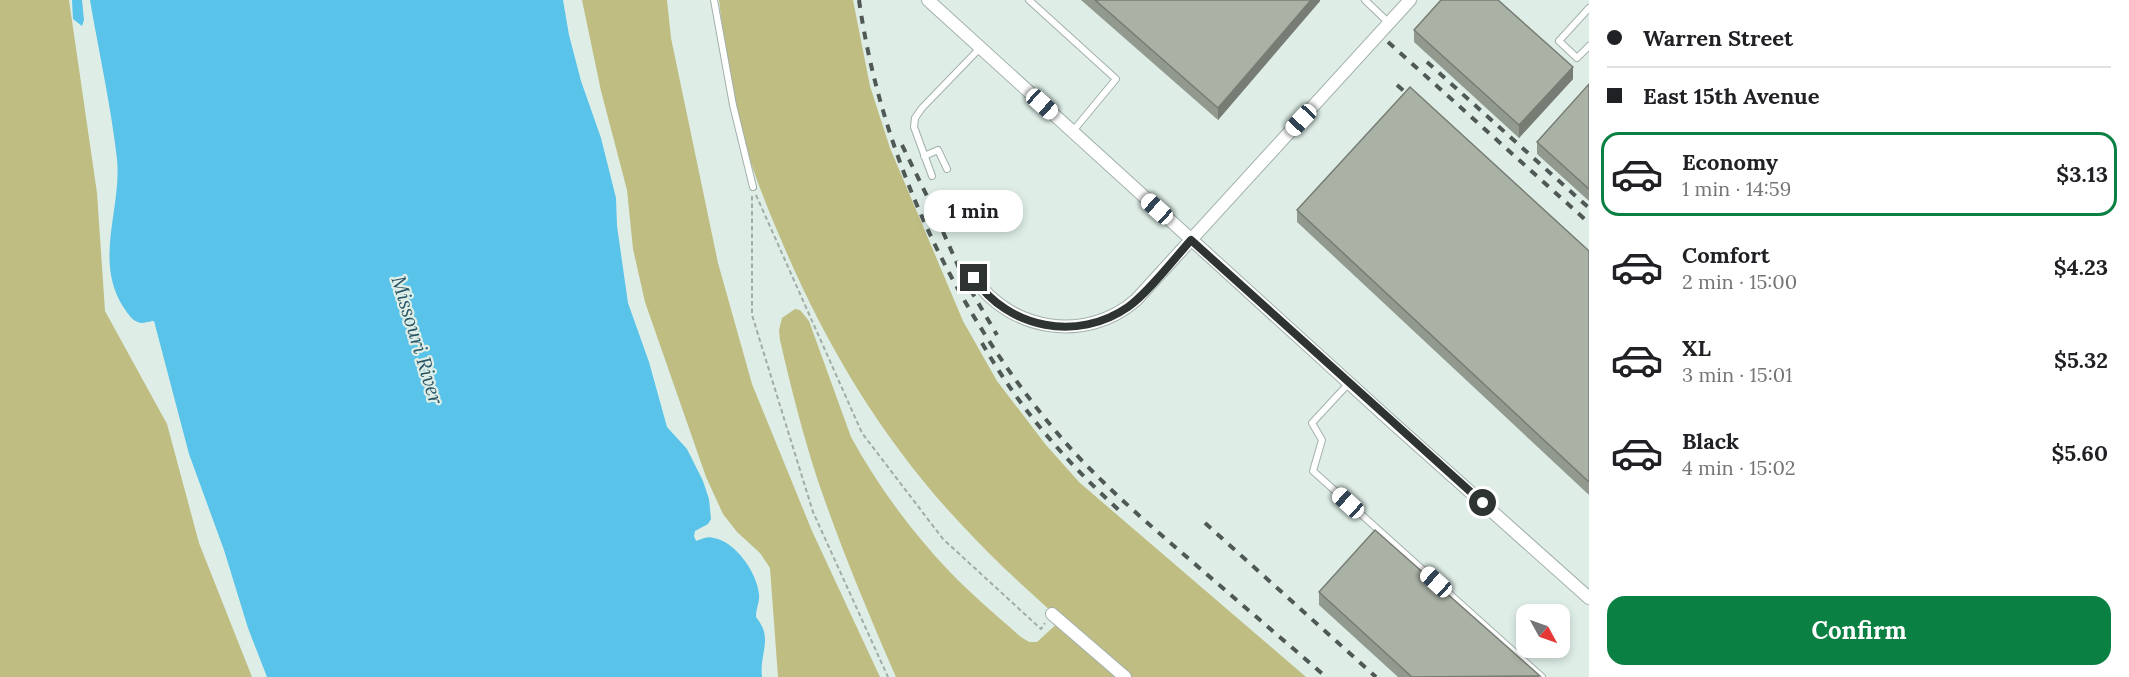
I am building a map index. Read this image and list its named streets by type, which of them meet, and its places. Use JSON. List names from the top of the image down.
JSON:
{
  "water": ["Missouri River"],
  "north": "bottom right",
  "page": {
    "banner": ["Warren Street", "East 15th Avenue"],
    "list": [
      {
        "name": "Economy",
        "note": "1 min · 14:59",
        "value": "$3.13"
      },
      {
        "name": "Comfort",
        "note": "2 min · 15:00",
        "value": "$4.23"
      },
      {
        "name": "XL",
        "note": "3 min · 15:01",
        "value": "$5.32"
      },
      {
        "name": "Black",
        "note": "4 min · 15:02",
        "value": "$5.60"
      }
    ],
    "bubble": "1 min",
    "buttons": "Confirm"
  }
}
